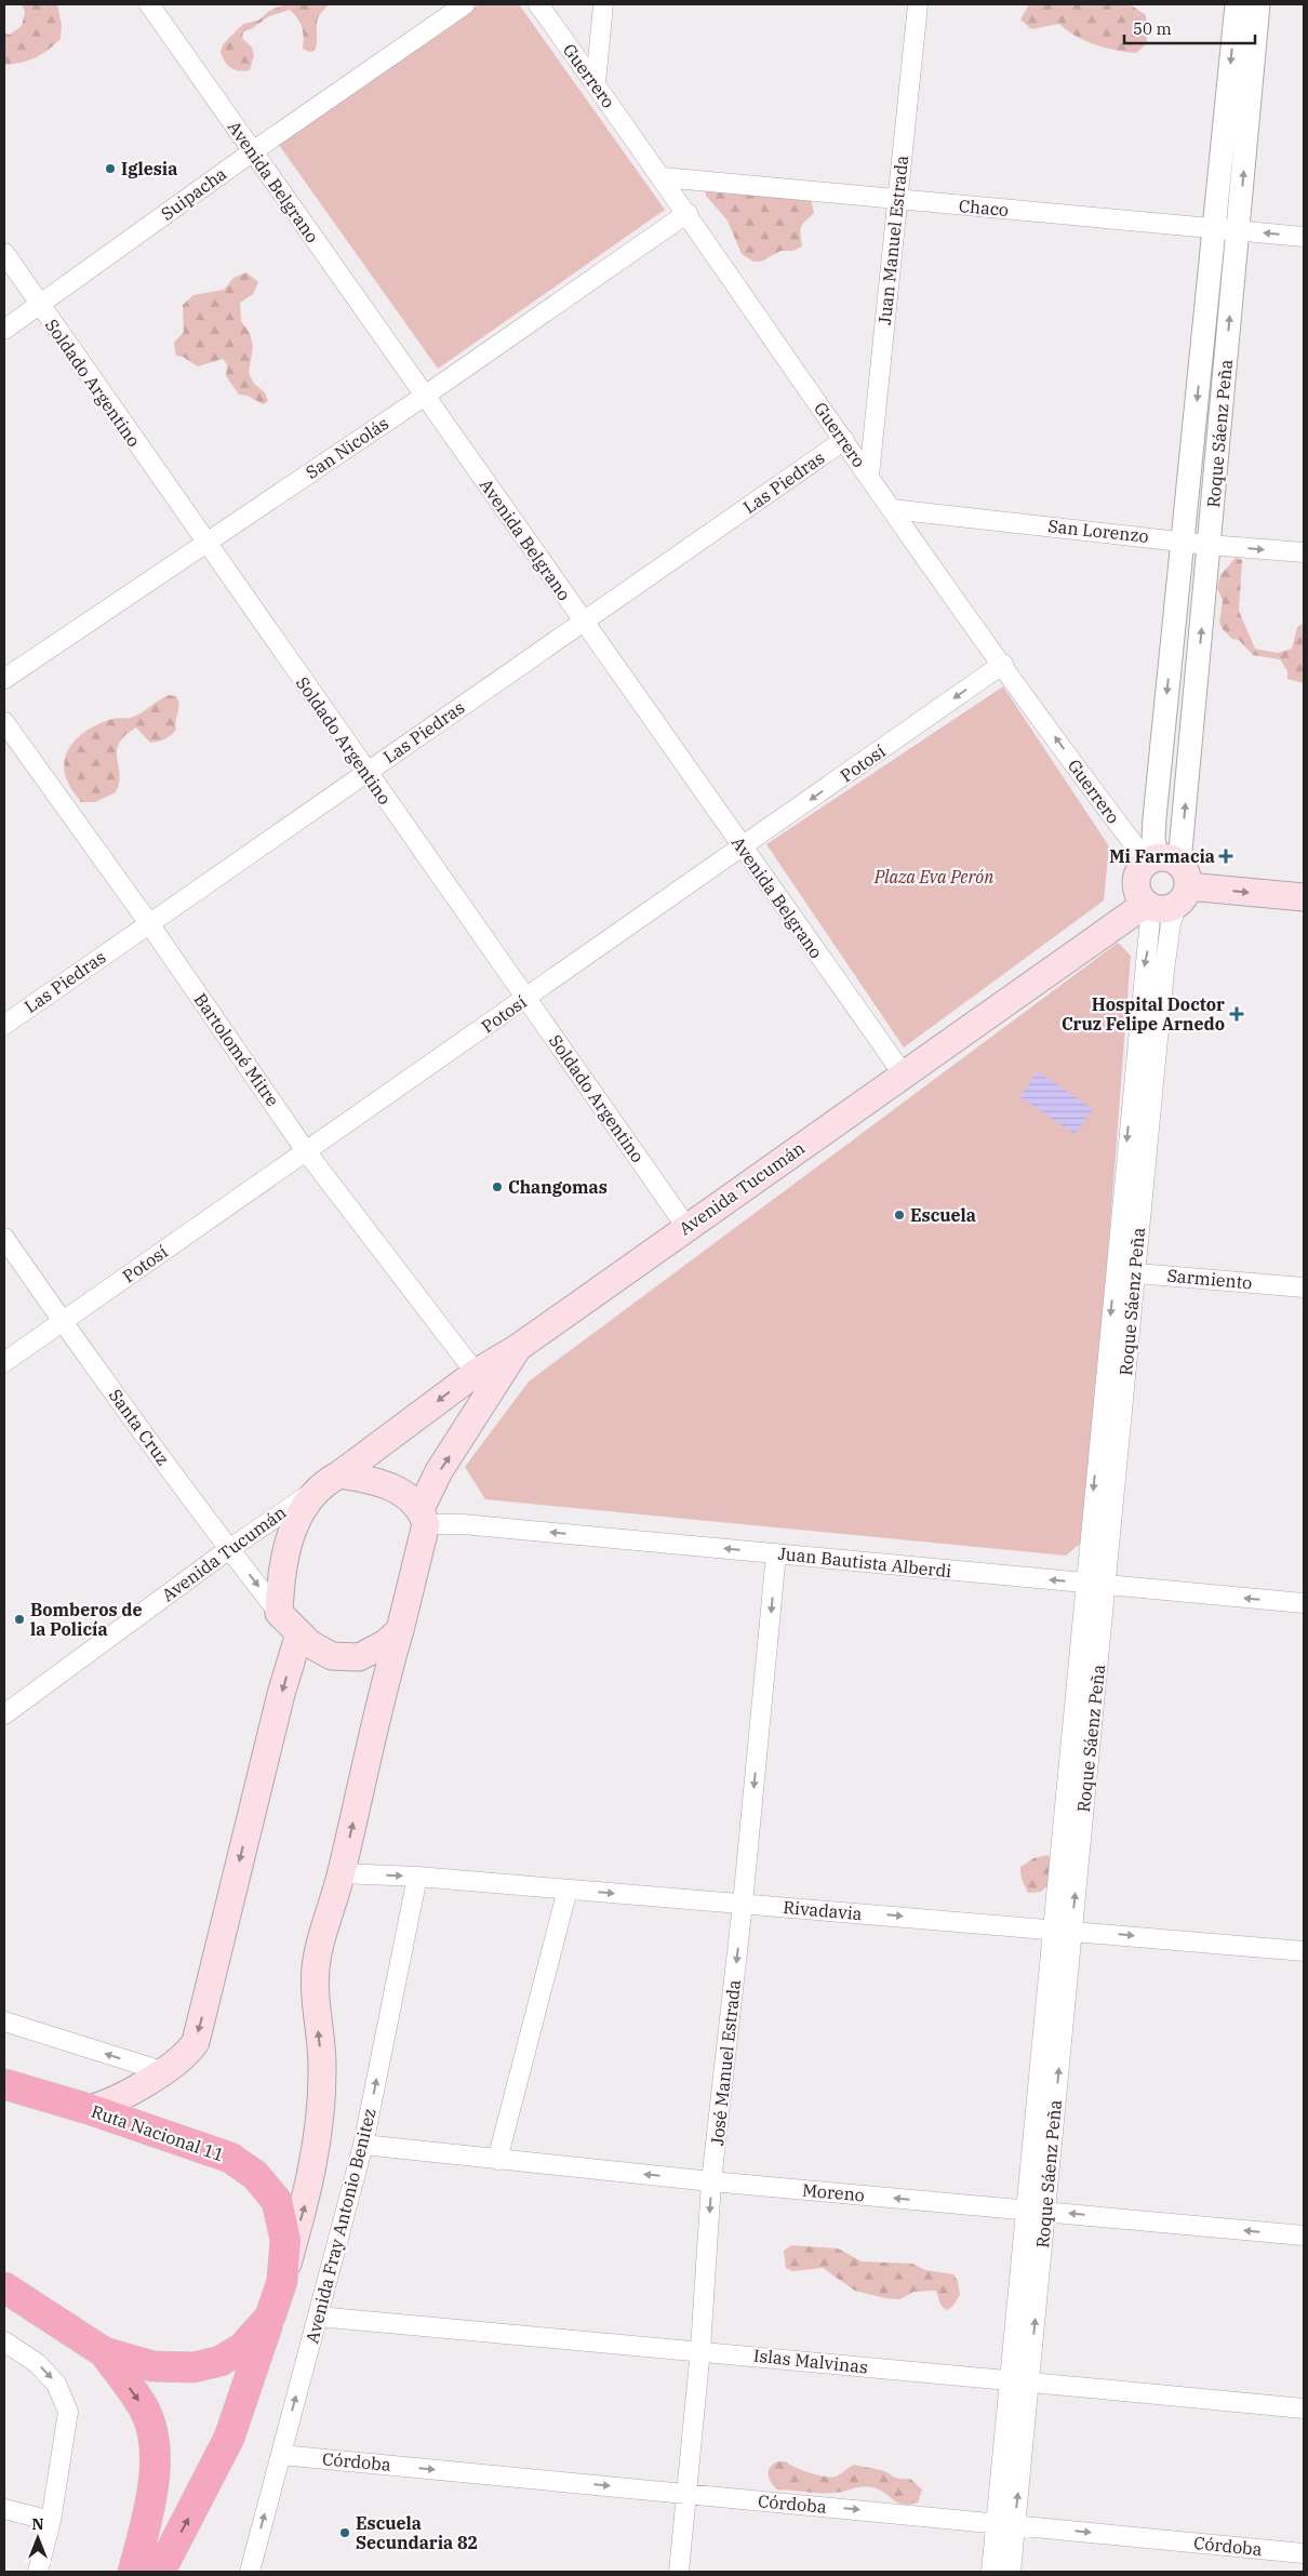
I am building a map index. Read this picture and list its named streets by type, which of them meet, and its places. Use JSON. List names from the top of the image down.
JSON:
{
  "streets": {
    "highway": ["Ruta Nacional 11"],
    "main road": ["Avenida Tucumán"],
    "street": [
      "Guerrero",
      "Avenida Belgrano",
      "Suipacha",
      "Chaco",
      "Juan Manuel Estrada",
      "Soldado Argentino",
      "Roque Sáenz Peña",
      "San Nicolás",
      "Las Piedras",
      "San Lorenzo",
      "Potosí",
      "Bartolomé Mitre",
      "Sarmiento",
      "Santa Cruz",
      "Juan Bautista Alberdi",
      "Rivadavia",
      "José Manuel Estrada",
      "Moreno",
      "Avenida Fray Antonio Benitez",
      "Islas Malvinas",
      "Córdoba"
    ]
  },
  "crossings": [
    ["Guerrero", "Chaco"],
    ["Guerrero", "Juan Manuel Estrada"],
    ["Guerrero", "Roque Sáenz Peña"],
    ["Guerrero", "San Nicolás"],
    ["Guerrero", "Las Piedras"],
    ["Guerrero", "San Lorenzo"],
    ["Guerrero", "Potosí"],
    ["Avenida Belgrano", "Suipacha"],
    ["Avenida Belgrano", "San Nicolás"],
    ["Avenida Belgrano", "Las Piedras"],
    ["Avenida Belgrano", "Potosí"],
    ["Avenida Belgrano", "Avenida Tucumán"],
    ["Suipacha", "Soldado Argentino"],
    ["Chaco", "Juan Manuel Estrada"],
    ["Chaco", "Roque Sáenz Peña"],
    ["Soldado Argentino", "San Nicolás"],
    ["Soldado Argentino", "Las Piedras"],
    ["Soldado Argentino", "Potosí"],
    ["Soldado Argentino", "Avenida Tucumán"],
    ["Roque Sáenz Peña", "San Lorenzo"],
    ["Roque Sáenz Peña", "Avenida Tucumán"],
    ["Roque Sáenz Peña", "Sarmiento"],
    ["Roque Sáenz Peña", "Juan Bautista Alberdi"],
    ["Roque Sáenz Peña", "Rivadavia"],
    ["Roque Sáenz Peña", "Moreno"],
    ["Roque Sáenz Peña", "Islas Malvinas"],
    ["Roque Sáenz Peña", "Córdoba"],
    ["Las Piedras", "Bartolomé Mitre"],
    ["Potosí", "Bartolomé Mitre"],
    ["Potosí", "Santa Cruz"],
    ["Bartolomé Mitre", "Avenida Tucumán"],
    ["Avenida Tucumán", "Santa Cruz"],
    ["Avenida Tucumán", "Juan Bautista Alberdi"],
    ["Santa Cruz", "Juan Bautista Alberdi"],
    ["Juan Bautista Alberdi", "José Manuel Estrada"],
    ["Rivadavia", "José Manuel Estrada"],
    ["Rivadavia", "Avenida Fray Antonio Benitez"],
    ["José Manuel Estrada", "Moreno"],
    ["José Manuel Estrada", "Islas Malvinas"],
    ["José Manuel Estrada", "Córdoba"],
    ["Moreno", "Avenida Fray Antonio Benitez"],
    ["Avenida Fray Antonio Benitez", "Islas Malvinas"],
    ["Avenida Fray Antonio Benitez", "Córdoba"]
  ],
  "one_way": [
    "Juan Bautista Alberdi",
    "Rivadavia",
    "José Manuel Estrada",
    "Moreno",
    "Córdoba"
  ],
  "parks": ["Plaza Eva Perón"],
  "places": {
    "other": [
      "Iglesia",
      "Changomas",
      "Escuela",
      "Bomberos de la Policía",
      "Escuela Secundaria 82"
    ],
    "health": ["Mi Farmacia", "Hospital Doctor Cruz Felipe Arnedo"]
  },
  "scale_bar": "50 m",
  "north": "top"
}
